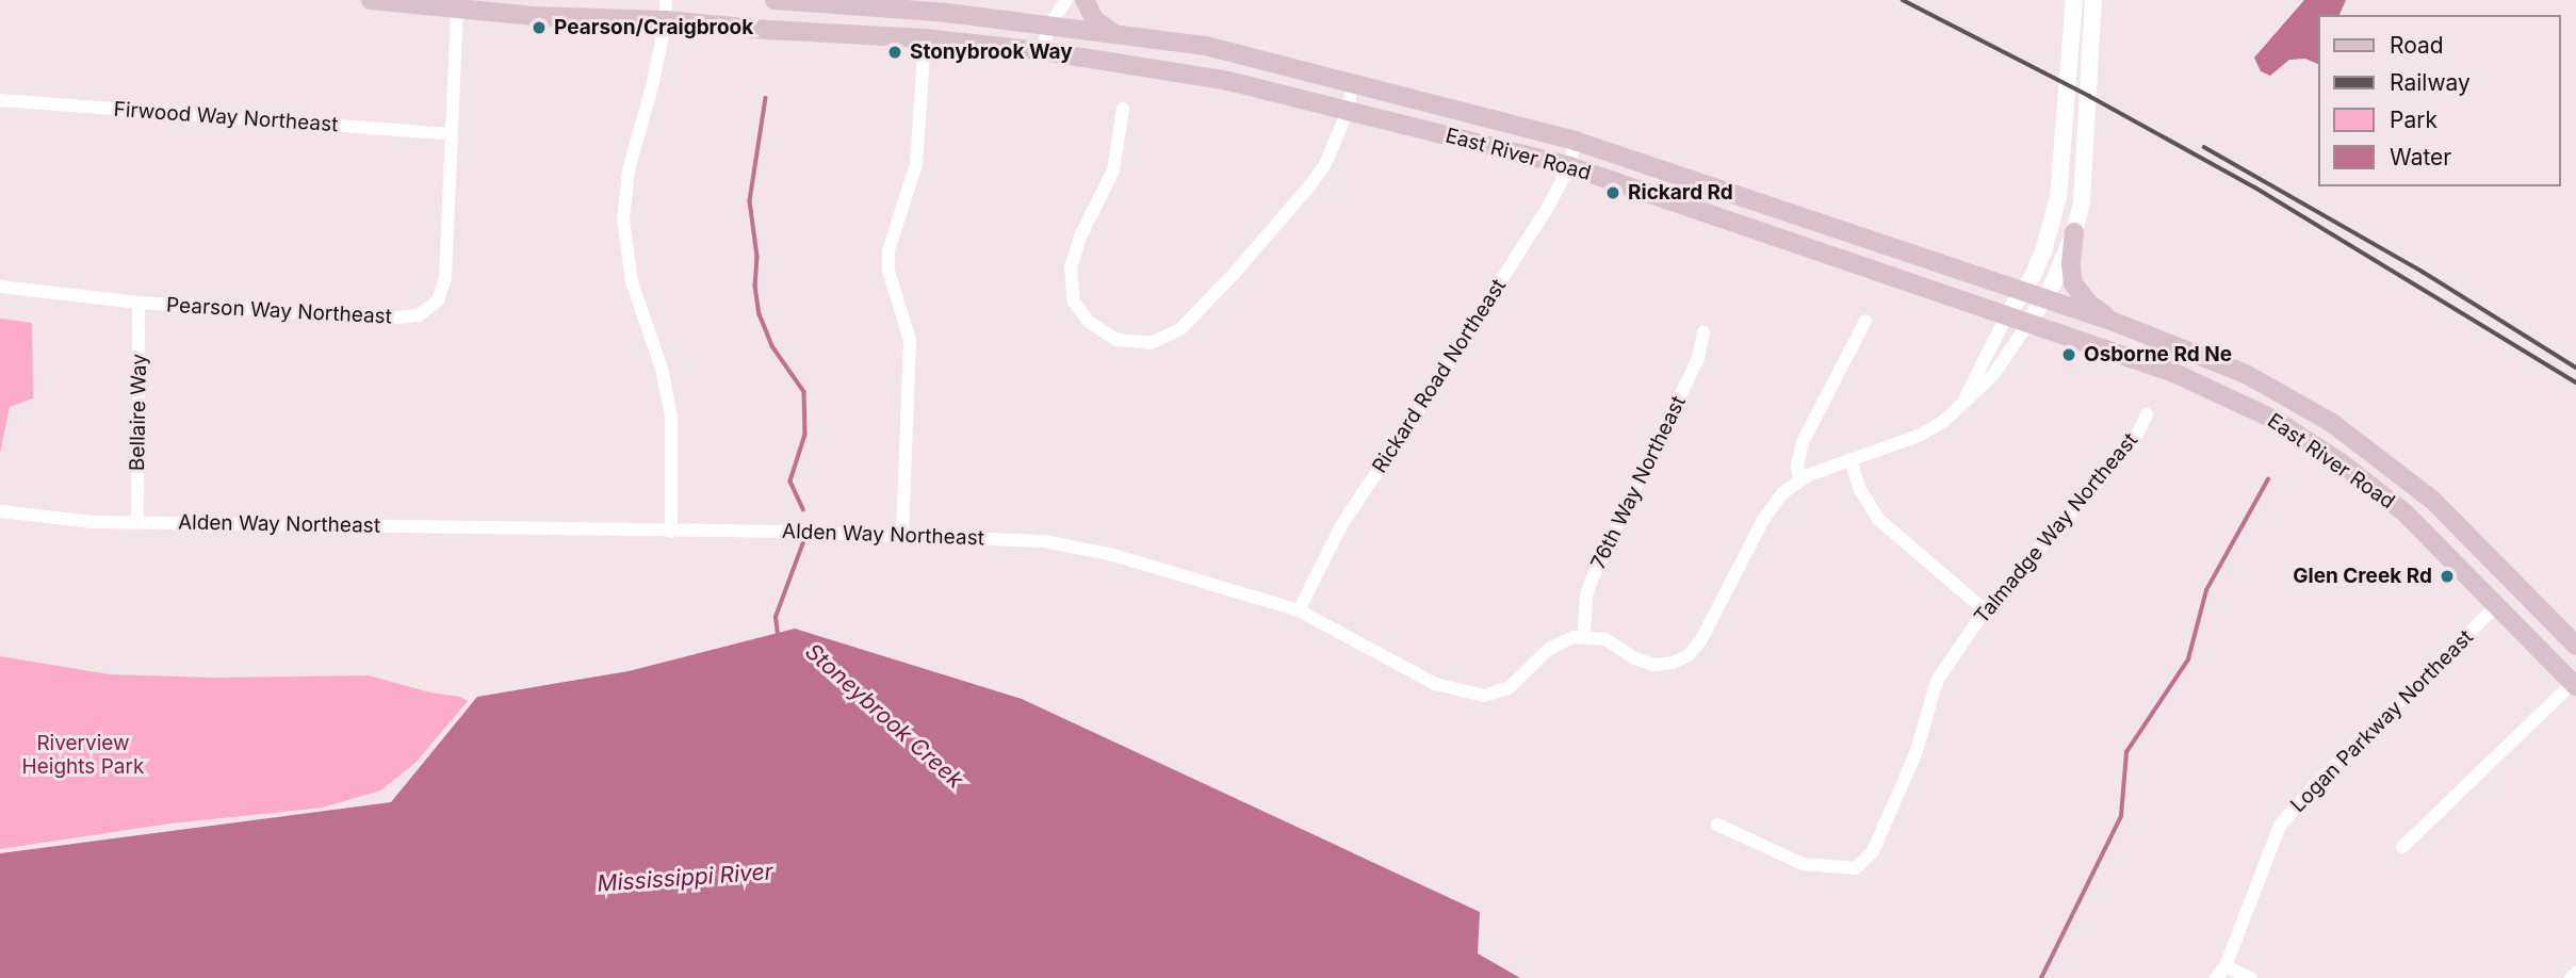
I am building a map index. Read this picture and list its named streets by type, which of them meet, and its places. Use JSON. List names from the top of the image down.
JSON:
{
  "streets": {
    "main road": ["East River Road"],
    "street": [
      "Firwood Way Northeast",
      "Pearson Way Northeast",
      "Rickard Road Northeast",
      "Bellaire Way",
      "76th Way Northeast",
      "Alden Way Northeast",
      "Talmadge Way Northeast",
      "Logan Parkway Northeast"
    ]
  },
  "crossings": [
    ["Firwood Way Northeast", "Pearson Way Northeast"],
    ["East River Road", "Pearson Way Northeast"],
    ["East River Road", "Rickard Road Northeast"],
    ["East River Road", "Logan Parkway Northeast"],
    ["Pearson Way Northeast", "Bellaire Way"],
    ["Rickard Road Northeast", "Alden Way Northeast"],
    ["Bellaire Way", "Alden Way Northeast"],
    ["76th Way Northeast", "Alden Way Northeast"]
  ],
  "water": ["Stoneybrook Creek", "Mississippi River"],
  "parks": ["Riverview Heights Park"],
  "places": [
    "Pearson/Craigbrook",
    "Stonybrook Way",
    "Rickard Rd",
    "Osborne Rd Ne",
    "Glen Creek Rd"
  ],
  "legend": [
    "Road",
    "Railway",
    "Park",
    "Water"
  ]
}
